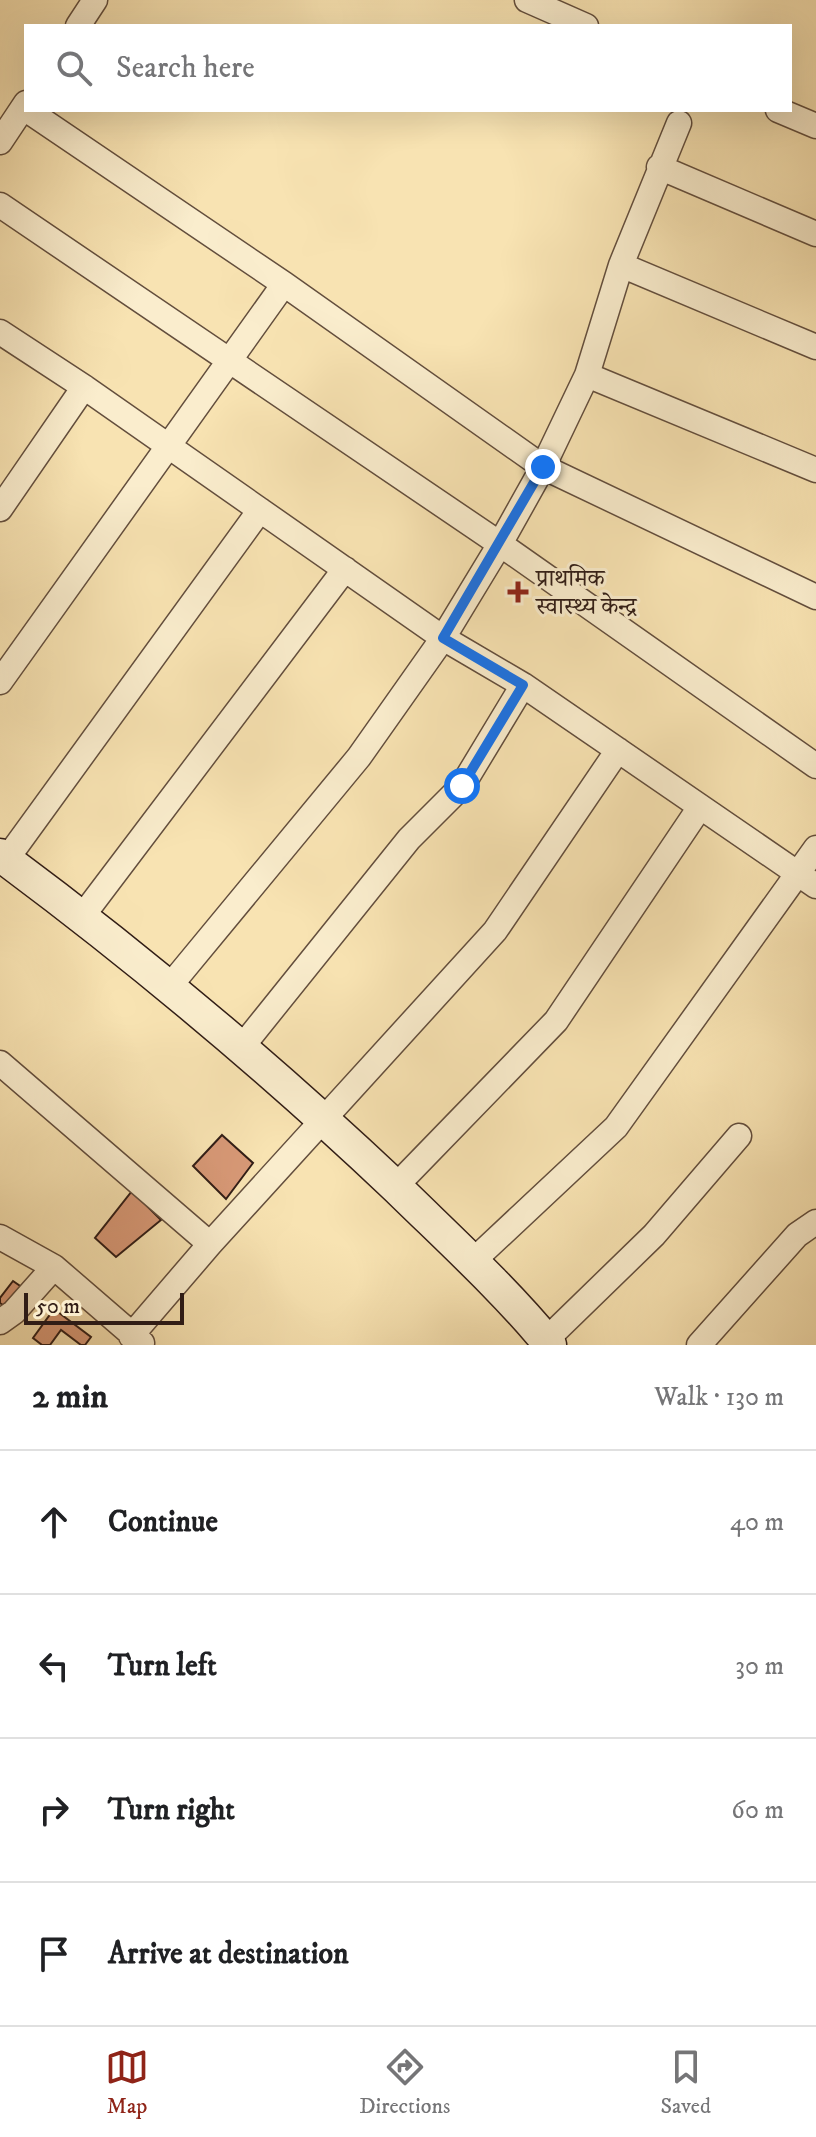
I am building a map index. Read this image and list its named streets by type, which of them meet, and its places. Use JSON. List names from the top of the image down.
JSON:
{
  "places": {
    "health": ["प्राथमिक स्वास्थ्य केन्द्र"]
  },
  "scale_bar": "50 m",
  "page": {
    "search": "Search here",
    "scale": "50 m",
    "heading": ["2 min", "Walk · 130 m"],
    "list": [
      ["Continue", "40 m"],
      ["Turn left", "30 m"],
      ["Turn right", "60 m"],
      "Arrive at destination"
    ],
    "nav": ["Map", "Directions", "Saved"]
  }
}
